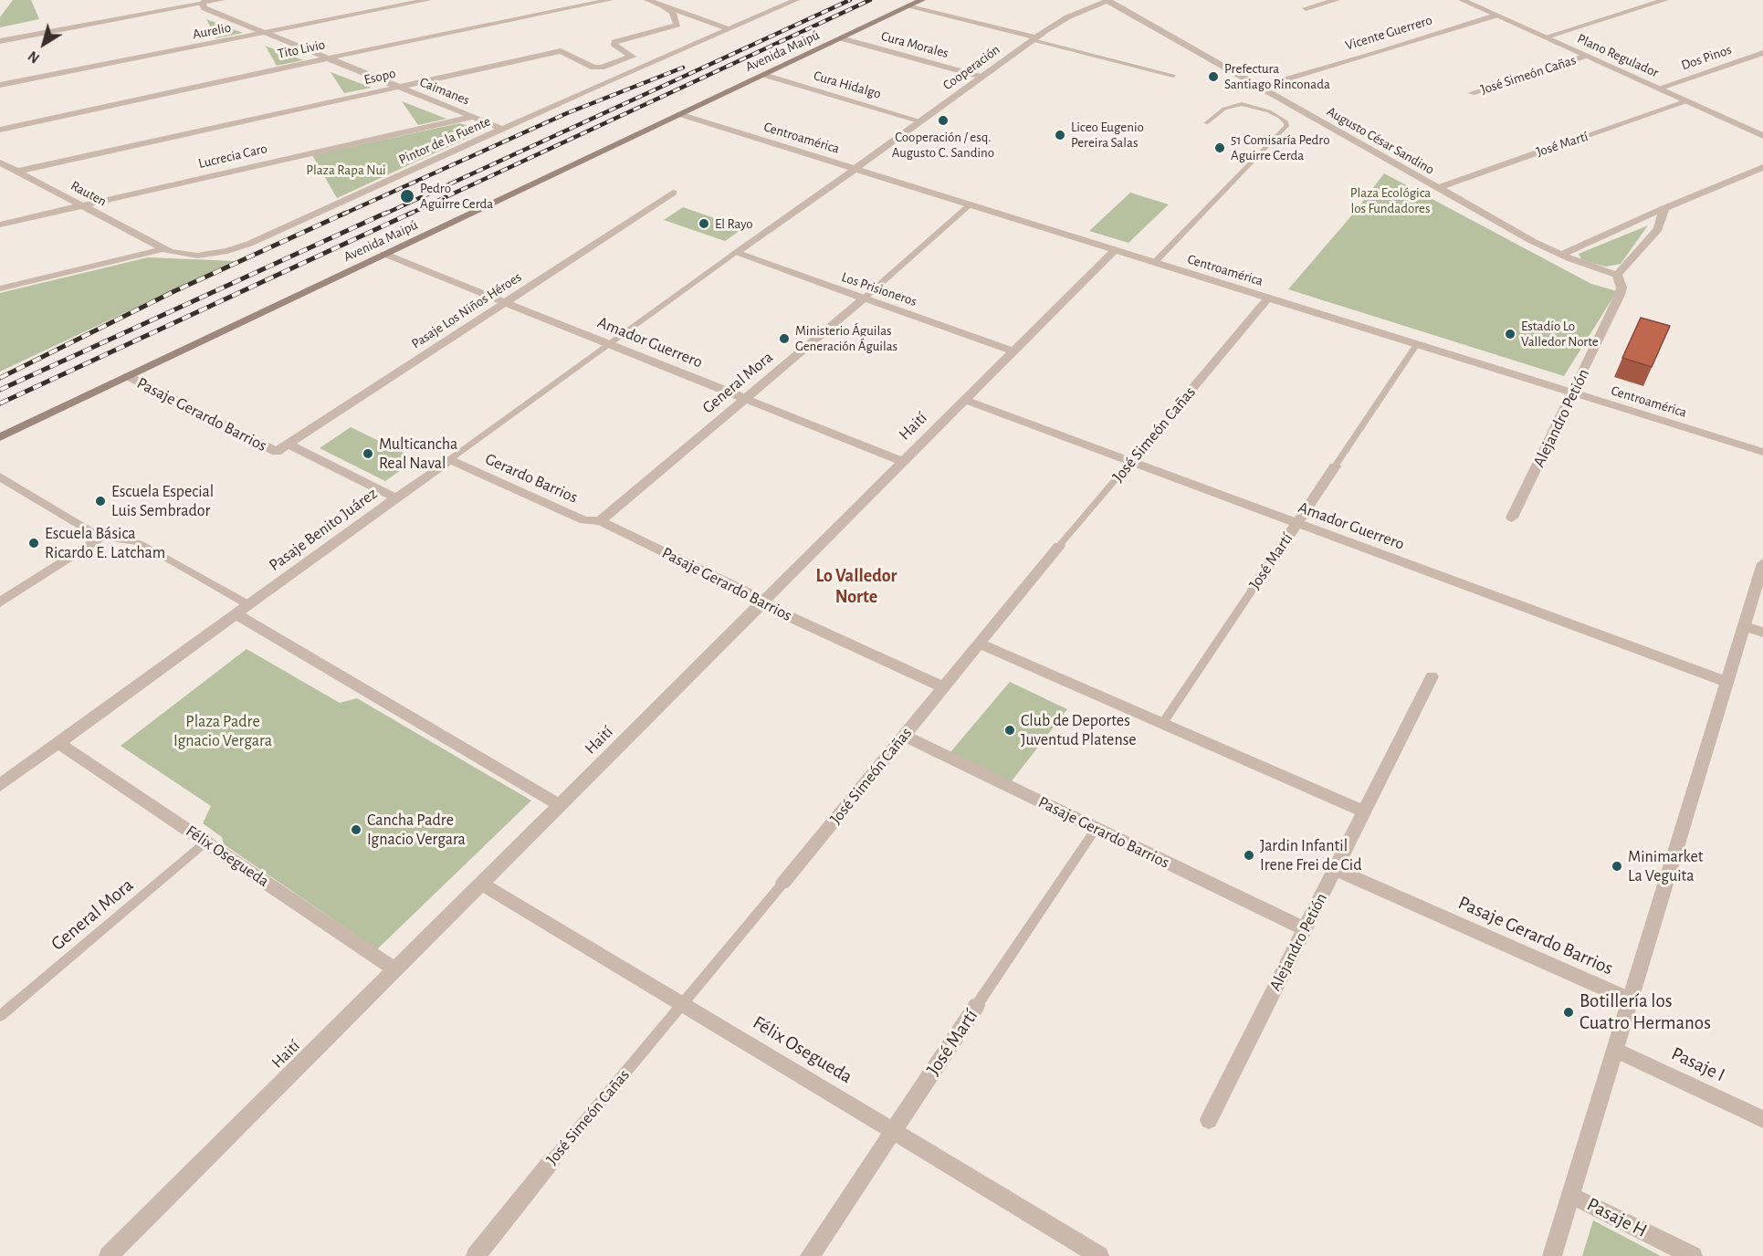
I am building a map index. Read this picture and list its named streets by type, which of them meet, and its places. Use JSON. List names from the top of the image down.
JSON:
{
  "streets": {
    "main road": ["Avenida Maipú"],
    "street": [
      "Aurelio",
      "Vicente Guerrero",
      "Cura Morales",
      "Tito Livio",
      "Plano Regulador",
      "Dos Pinos",
      "Cooperación",
      "José Simeón Cañas",
      "Esopo",
      "Cura Hidalgo",
      "Caimanes",
      "Centroamérica",
      "Pintor de la Fuente",
      "Augusto César Sandino",
      "José Martí",
      "Lucrecia Caro",
      "Rauten",
      "Los Prisioneros",
      "Pasaje Los Niños Héroes",
      "Amador Guerrero",
      "General Mora",
      "Pasaje Gerardo Barrios",
      "Alejandro Petión",
      "Haití",
      "Gerardo Barrios",
      "Pasaje Benito Juárez",
      "Félix Osegueda",
      "Pasaje I",
      "Pasaje H"
    ]
  },
  "crossings": [
    ["Aurelio", "Caimanes"],
    ["Vicente Guerrero", "Plano Regulador"],
    ["Vicente Guerrero", "Augusto César Sandino"],
    ["Cura Morales", "Avenida Maipú"],
    ["Cura Morales", "Cooperación"],
    ["Tito Livio", "Caimanes"],
    ["Avenida Maipú", "Cura Hidalgo"],
    ["Avenida Maipú", "Centroamérica"],
    ["Avenida Maipú", "Amador Guerrero"],
    ["Avenida Maipú", "Pasaje Gerardo Barrios"],
    ["Plano Regulador", "Dos Pinos"],
    ["Plano Regulador", "José Simeón Cañas"],
    ["Plano Regulador", "José Martí"],
    ["Cooperación", "Cura Hidalgo"],
    ["Cooperación", "Centroamérica"],
    ["Cooperación", "Augusto César Sandino"],
    ["Cooperación", "Pasaje Benito Juárez"],
    ["José Simeón Cañas", "Centroamérica"],
    ["José Simeón Cañas", "Amador Guerrero"],
    ["José Simeón Cañas", "Pasaje Gerardo Barrios"],
    ["José Simeón Cañas", "Félix Osegueda"],
    ["Esopo", "Caimanes"],
    ["Esopo", "Rauten"],
    ["Caimanes", "Pintor de la Fuente"],
    ["Caimanes", "Lucrecia Caro"],
    ["Centroamérica", "José Martí"],
    ["Centroamérica", "General Mora"],
    ["Centroamérica", "Alejandro Petión"],
    ["Centroamérica", "Haití"],
    ["Centroamérica", "Pasaje Benito Juárez"],
    ["Pintor de la Fuente", "Rauten"],
    ["Augusto César Sandino", "José Martí"],
    ["Augusto César Sandino", "Alejandro Petión"],
    ["José Martí", "Amador Guerrero"],
    ["José Martí", "Pasaje Gerardo Barrios"],
    ["José Martí", "Félix Osegueda"],
    ["Lucrecia Caro", "Rauten"],
    ["Los Prisioneros", "General Mora"],
    ["Los Prisioneros", "Haití"],
    ["Los Prisioneros", "Pasaje Benito Juárez"],
    ["Pasaje Los Niños Héroes", "Amador Guerrero"],
    ["Pasaje Los Niños Héroes", "Pasaje Gerardo Barrios"],
    ["Amador Guerrero", "General Mora"],
    ["Amador Guerrero", "Haití"],
    ["Amador Guerrero", "Pasaje Benito Juárez"],
    ["General Mora", "Pasaje Gerardo Barrios"],
    ["General Mora", "Gerardo Barrios"],
    ["General Mora", "Félix Osegueda"],
    ["Pasaje Gerardo Barrios", "Alejandro Petión"],
    ["Pasaje Gerardo Barrios", "Haití"],
    ["Pasaje Gerardo Barrios", "Gerardo Barrios"],
    ["Pasaje Gerardo Barrios", "Pasaje Benito Juárez"],
    ["Haití", "Félix Osegueda"],
    ["Gerardo Barrios", "Pasaje Benito Juárez"],
    ["Pasaje Benito Juárez", "Félix Osegueda"]
  ],
  "districts": ["Lo Valledor Norte"],
  "parks": ["Plaza Rapa Nui", "Plaza Ecológica los Fundadores", "Plaza Padre Ignacio Vergara"],
  "places": [
    "Prefectura Santiago Rinconada",
    "Cooperación / esq. Augusto C. Sandino",
    "Liceo Eugenio Pereira Salas",
    "51 Comisaría Pedro Aguirre Cerda",
    "Pedro Aguirre Cerda",
    "El Rayo",
    "Estadio Lo Valledor Norte",
    "Ministerio Águilas Generación Águilas",
    "Multicancha Real Naval",
    "Escuela Especial Luis Sembrador",
    "Escuela Básica Ricardo E. Latcham",
    "Club de Deportes Juventud Platense",
    "Cancha Padre Ignacio Vergara",
    "Jardin Infantil Irene Frei de Cid",
    "Minimarket La Veguita",
    "Botillería los Cuatro Hermanos"
  ],
  "north": "bottom left"
}
